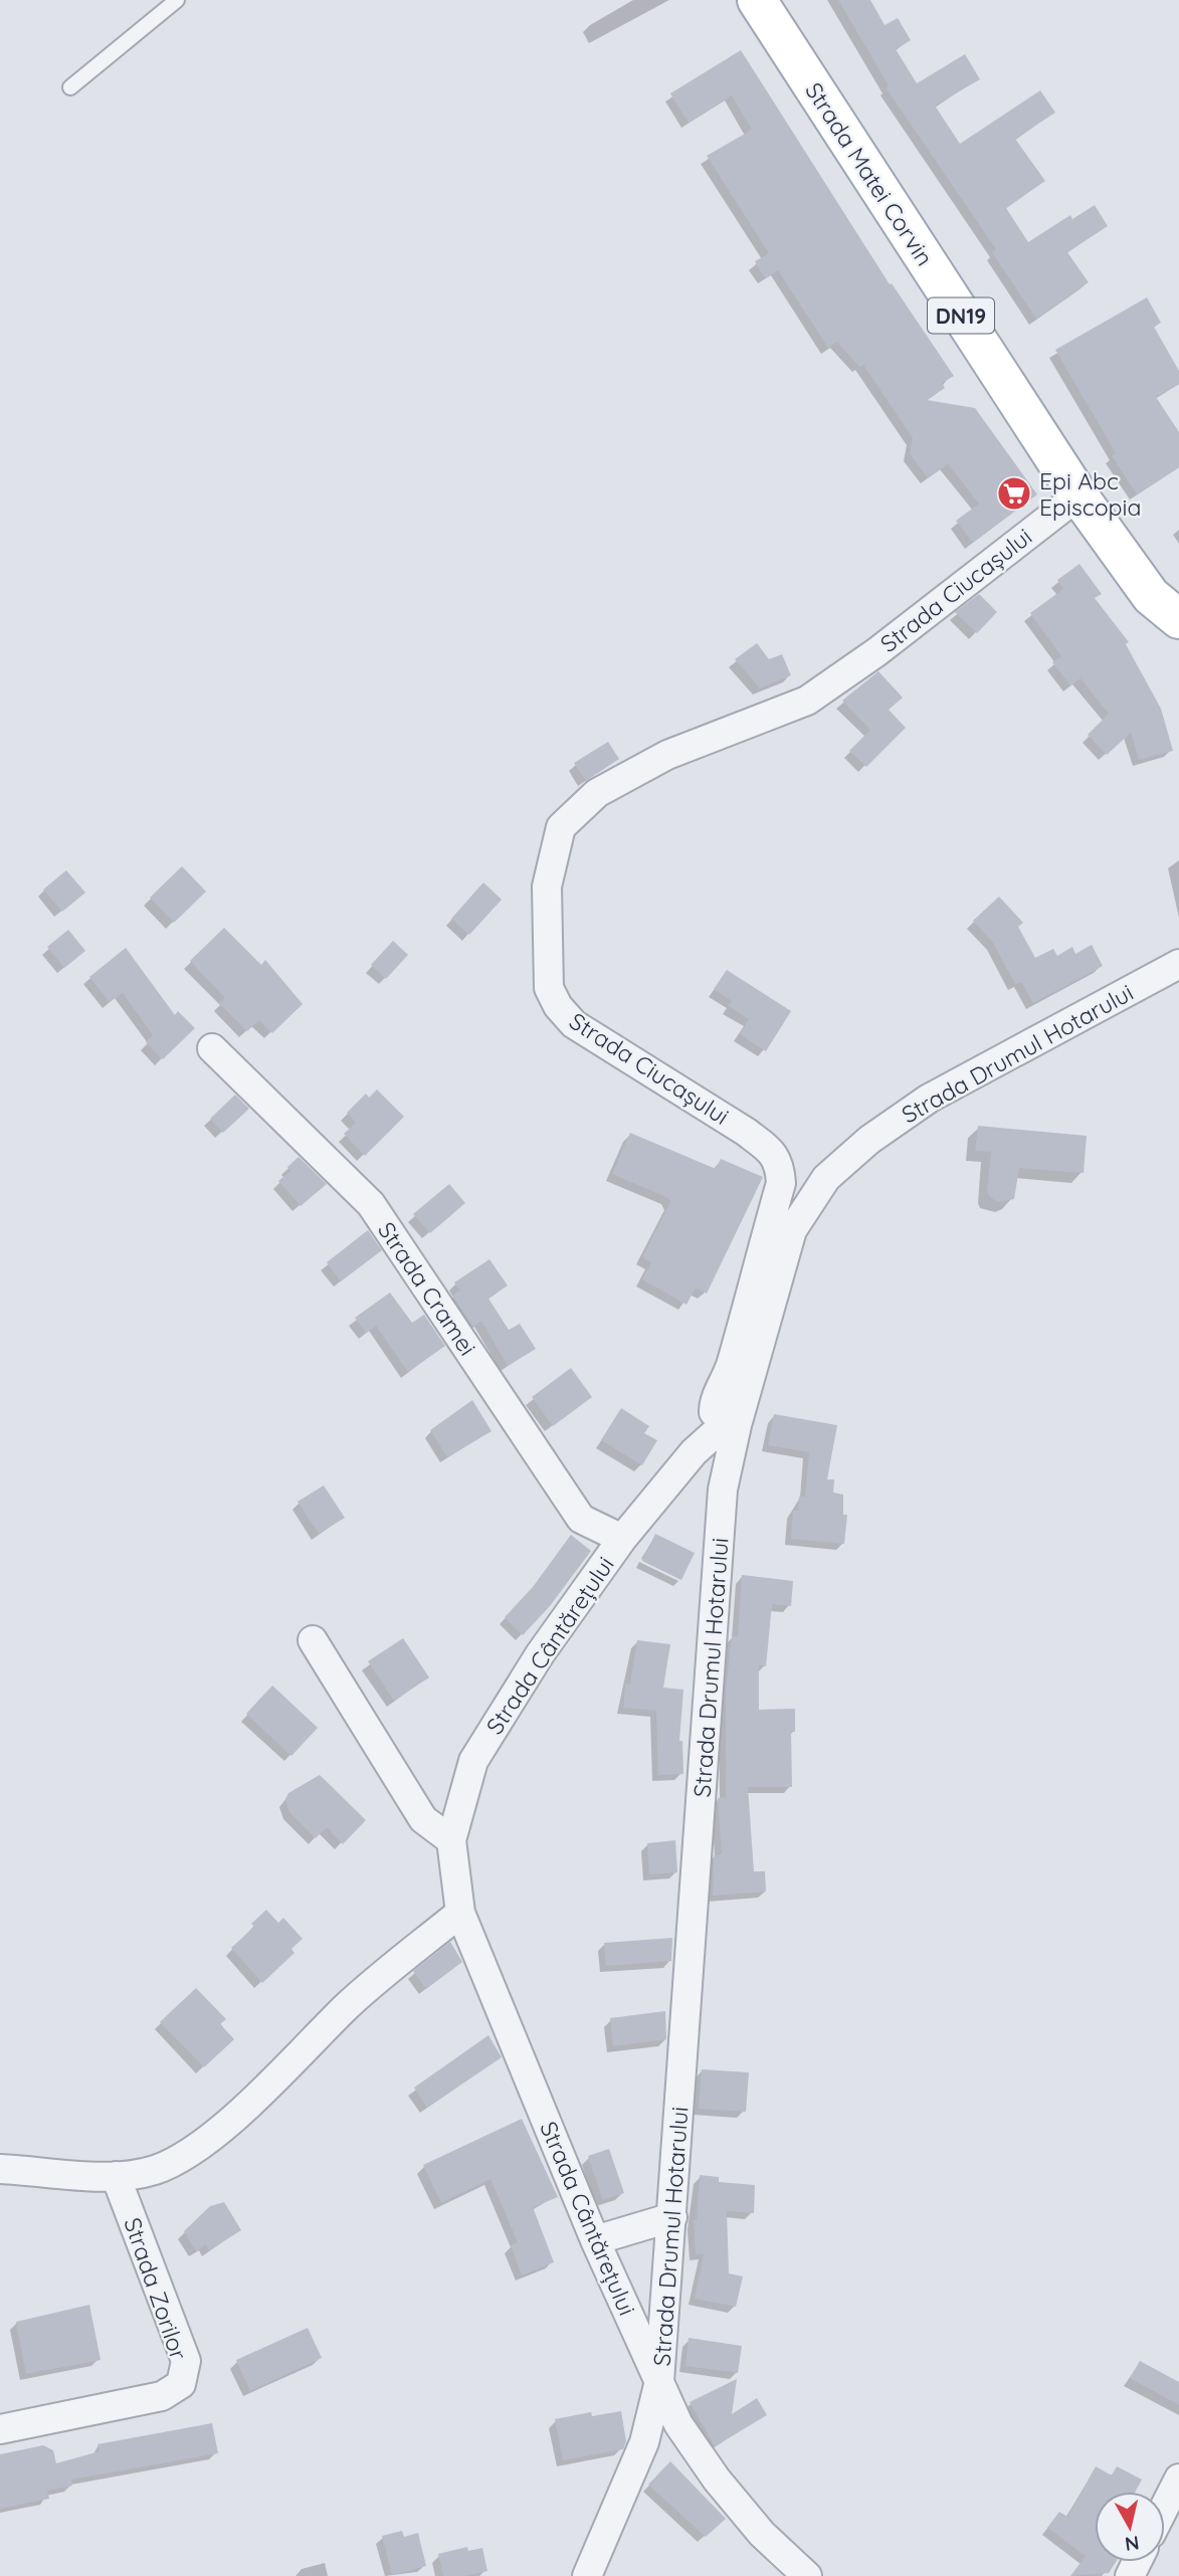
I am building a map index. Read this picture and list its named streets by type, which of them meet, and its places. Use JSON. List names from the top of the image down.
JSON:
{
  "streets": {
    "main road": ["Strada Matei Corvin", "DN19"],
    "street": [
      "Strada Ciucașului",
      "Strada Drumul Hotarului",
      "Strada Cramei",
      "Strada Cântărețului",
      "Strada Zorilor"
    ]
  },
  "crossings": [
    ["Strada Matei Corvin", "Strada Ciucașului"],
    ["Strada Ciucașului", "Strada Drumul Hotarului"],
    ["Strada Ciucașului", "Strada Cântărețului"],
    ["Strada Drumul Hotarului", "Strada Cântărețului"],
    ["Strada Cramei", "Strada Cântărețului"]
  ],
  "places": {
    "supermarket": ["Epi Abc Episcopia"]
  },
  "north": "bottom"
}
